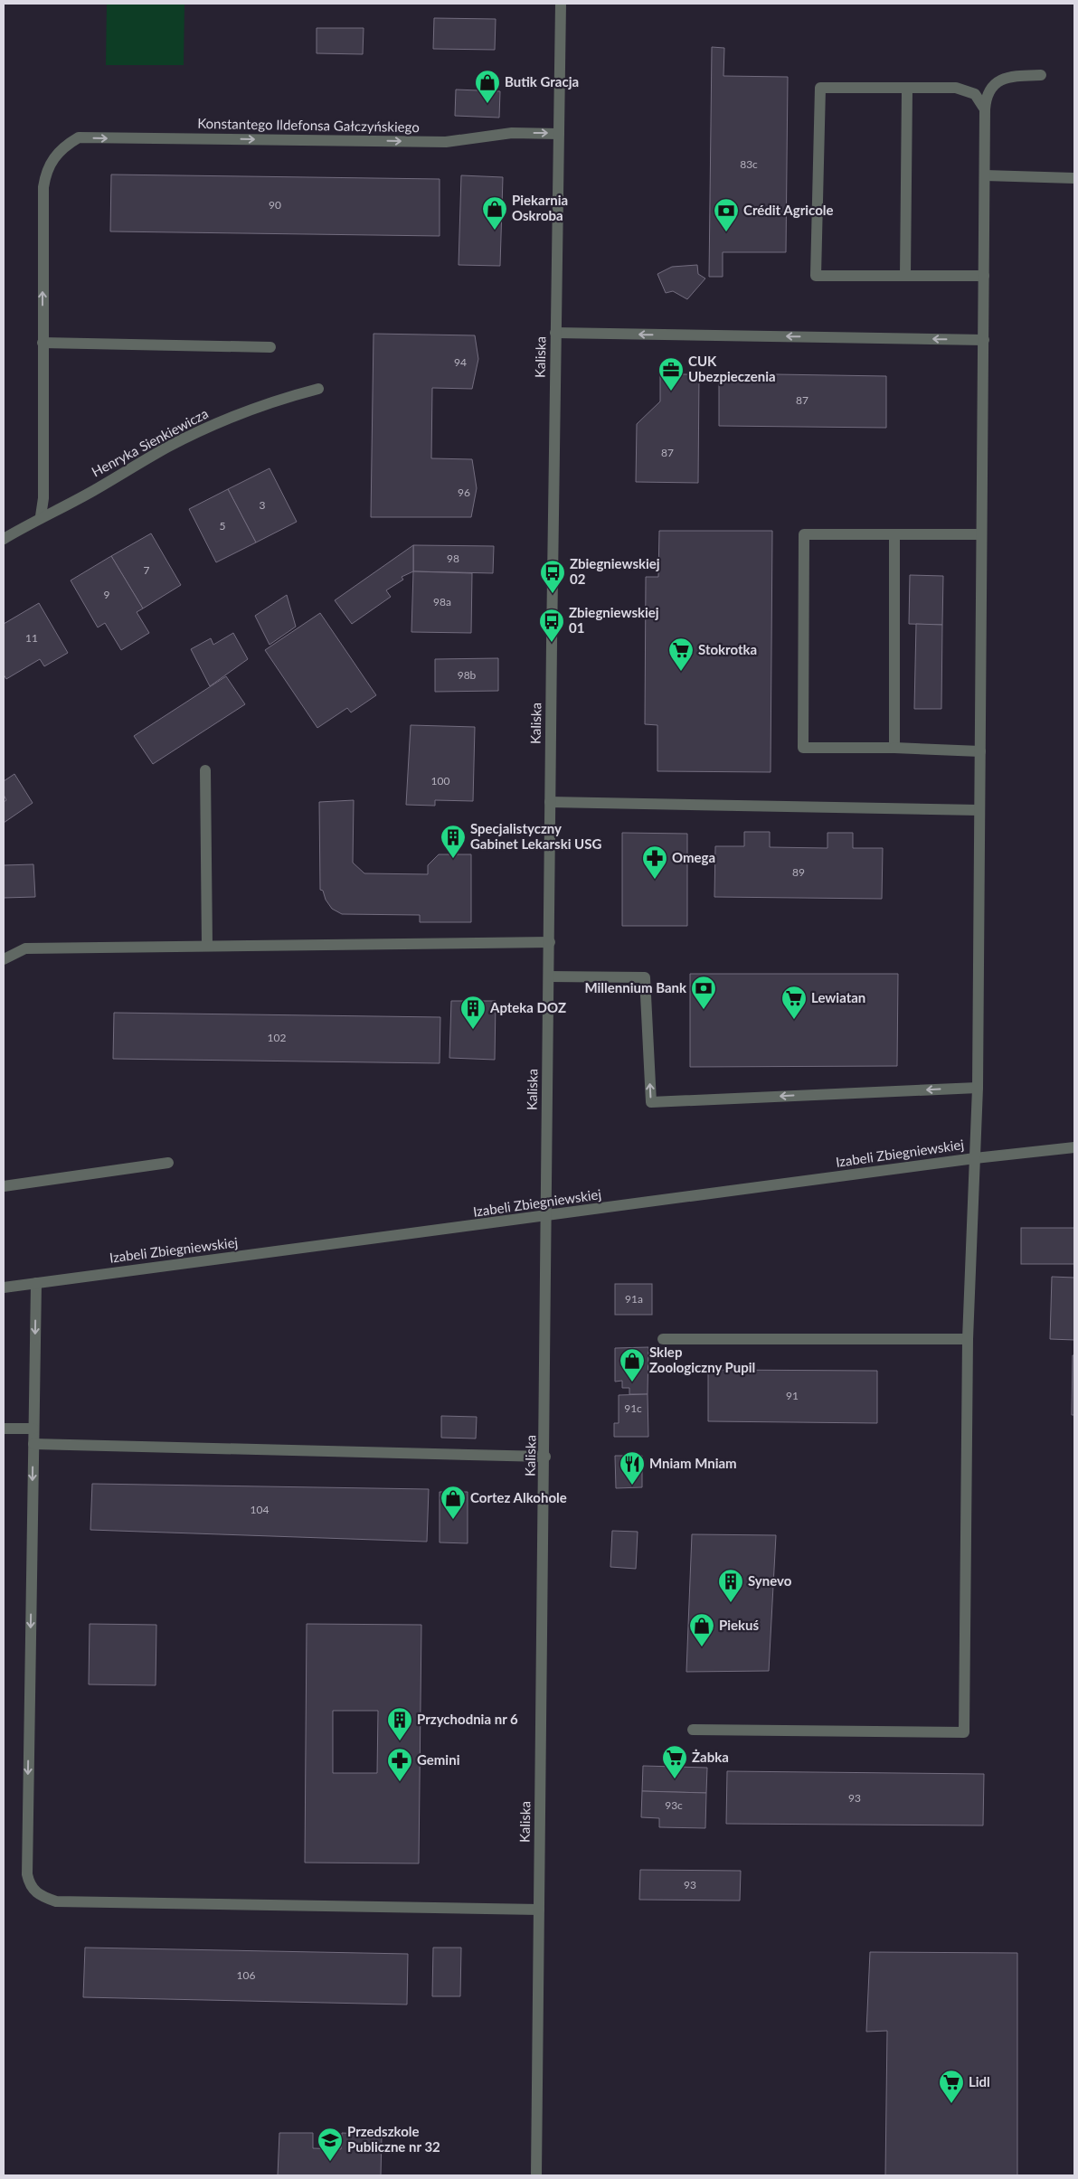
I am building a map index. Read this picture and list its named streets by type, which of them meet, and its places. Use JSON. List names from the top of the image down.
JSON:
{
  "streets": {
    "street": [
      "Konstantego Ildefonsa Gałczyńskiego",
      "Kaliska",
      "Henryka Sienkiewicza",
      "Izabeli Zbiegniewskiej"
    ]
  },
  "crossings": [
    ["Konstantego Ildefonsa Gałczyńskiego", "Kaliska"],
    ["Kaliska", "Izabeli Zbiegniewskiej"]
  ],
  "places": {
    "shop": [
      "Butik Gracja",
      "Piekarnia Oskroba",
      "Sklep Zoologiczny Pupil",
      "Cortez Alkohole",
      "Piekuś"
    ],
    "bank": ["Crédit Agricole", "Millennium Bank"],
    "office": ["CUK Ubezpieczenia"],
    "bus stop": ["Zbiegniewskiej 02", "Zbiegniewskiej 01"],
    "supermarket": [
      "Stokrotka",
      "Lewiatan",
      "Żabka",
      "Lidl"
    ],
    "building": [
      "Specjalistyczny Gabinet Lekarski USG",
      "Apteka DOZ",
      "Synevo",
      "Przychodnia nr 6"
    ],
    "pharmacy": ["Omega", "Gemini"],
    "restaurant": ["Mniam Mniam"],
    "school or university": ["Przedszkole Publiczne nr 32"]
  },
  "house_numbers": [
    "83c",
    "90",
    "94",
    "87",
    "87",
    "96",
    "3",
    "5",
    "98",
    "7",
    "9",
    "98a",
    "11",
    "98b",
    "100",
    "89",
    "102",
    "91a",
    "91",
    "91c",
    "104",
    "93",
    "93c",
    "93",
    "106"
  ]
}
